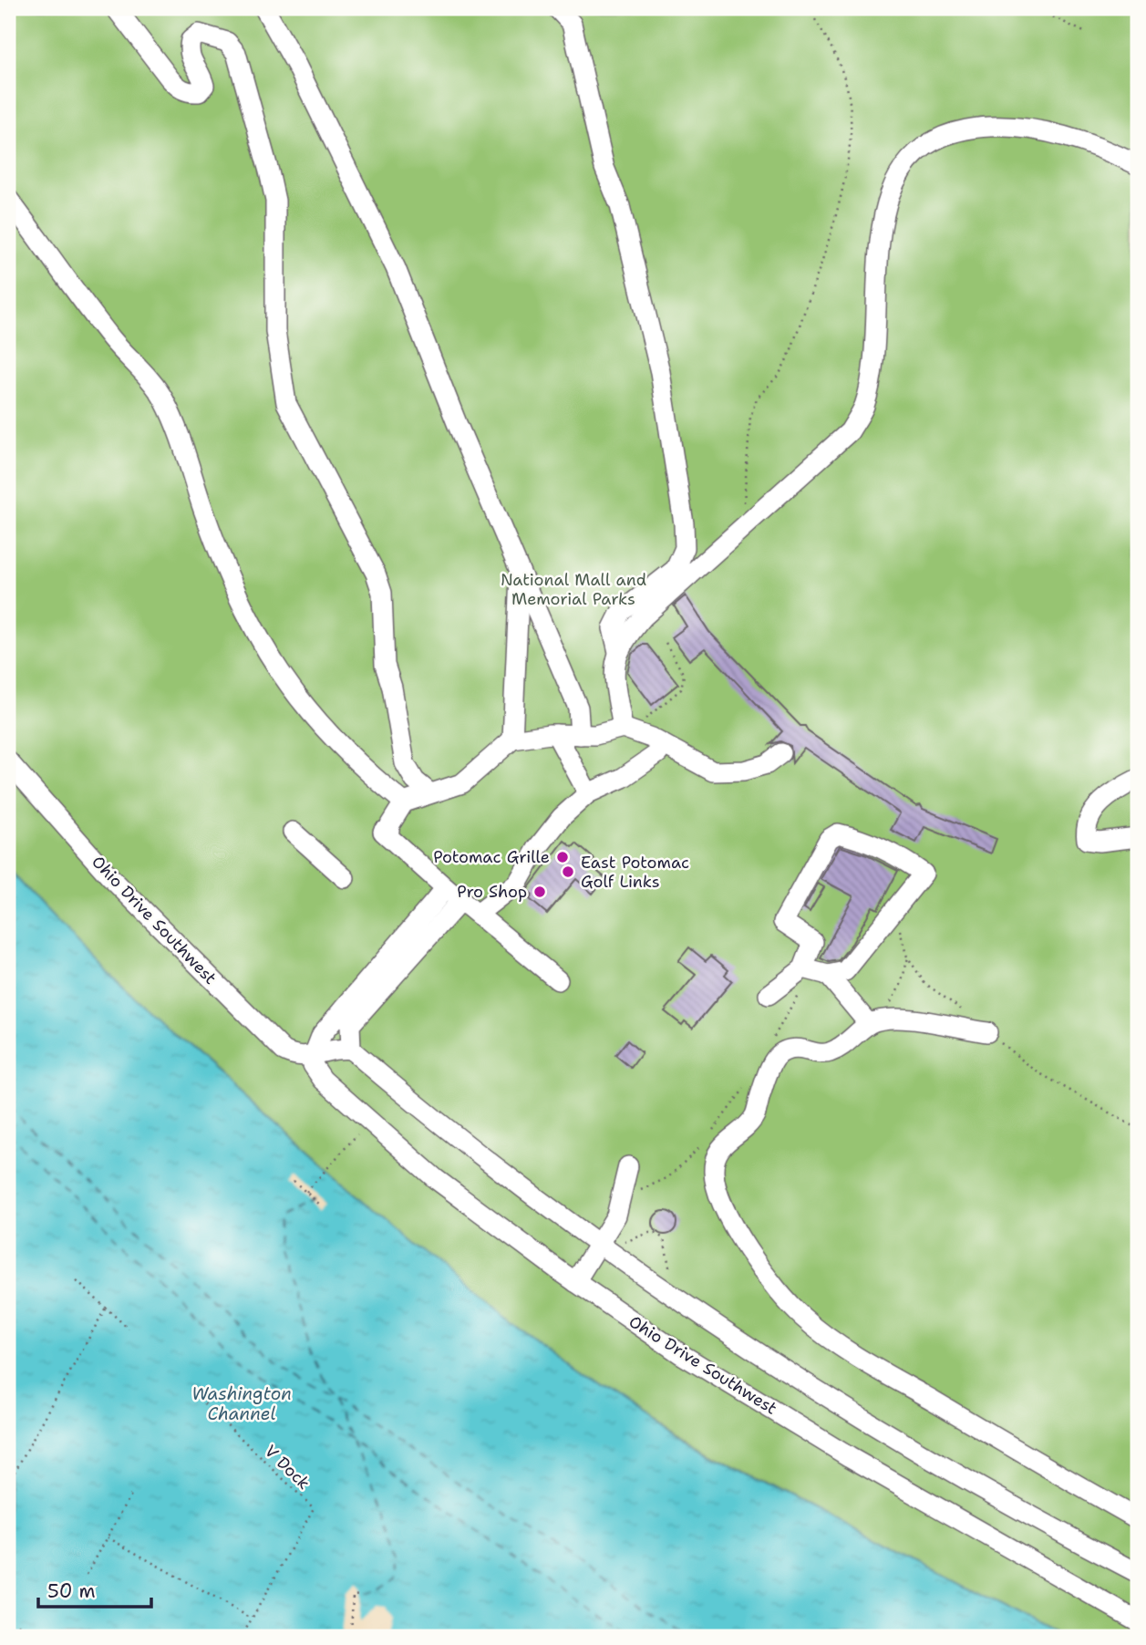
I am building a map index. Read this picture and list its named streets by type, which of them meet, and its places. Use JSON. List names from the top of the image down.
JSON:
{
  "streets": {
    "street": ["Ohio Drive Southwest"],
    "path": ["V Dock"]
  },
  "water": ["Washington Channel"],
  "parks": ["National Mall and Memorial Parks"],
  "places": ["Potomac Grille", "East Potomac Golf Links", "Pro Shop"],
  "scale_bar": "50 m"
}
